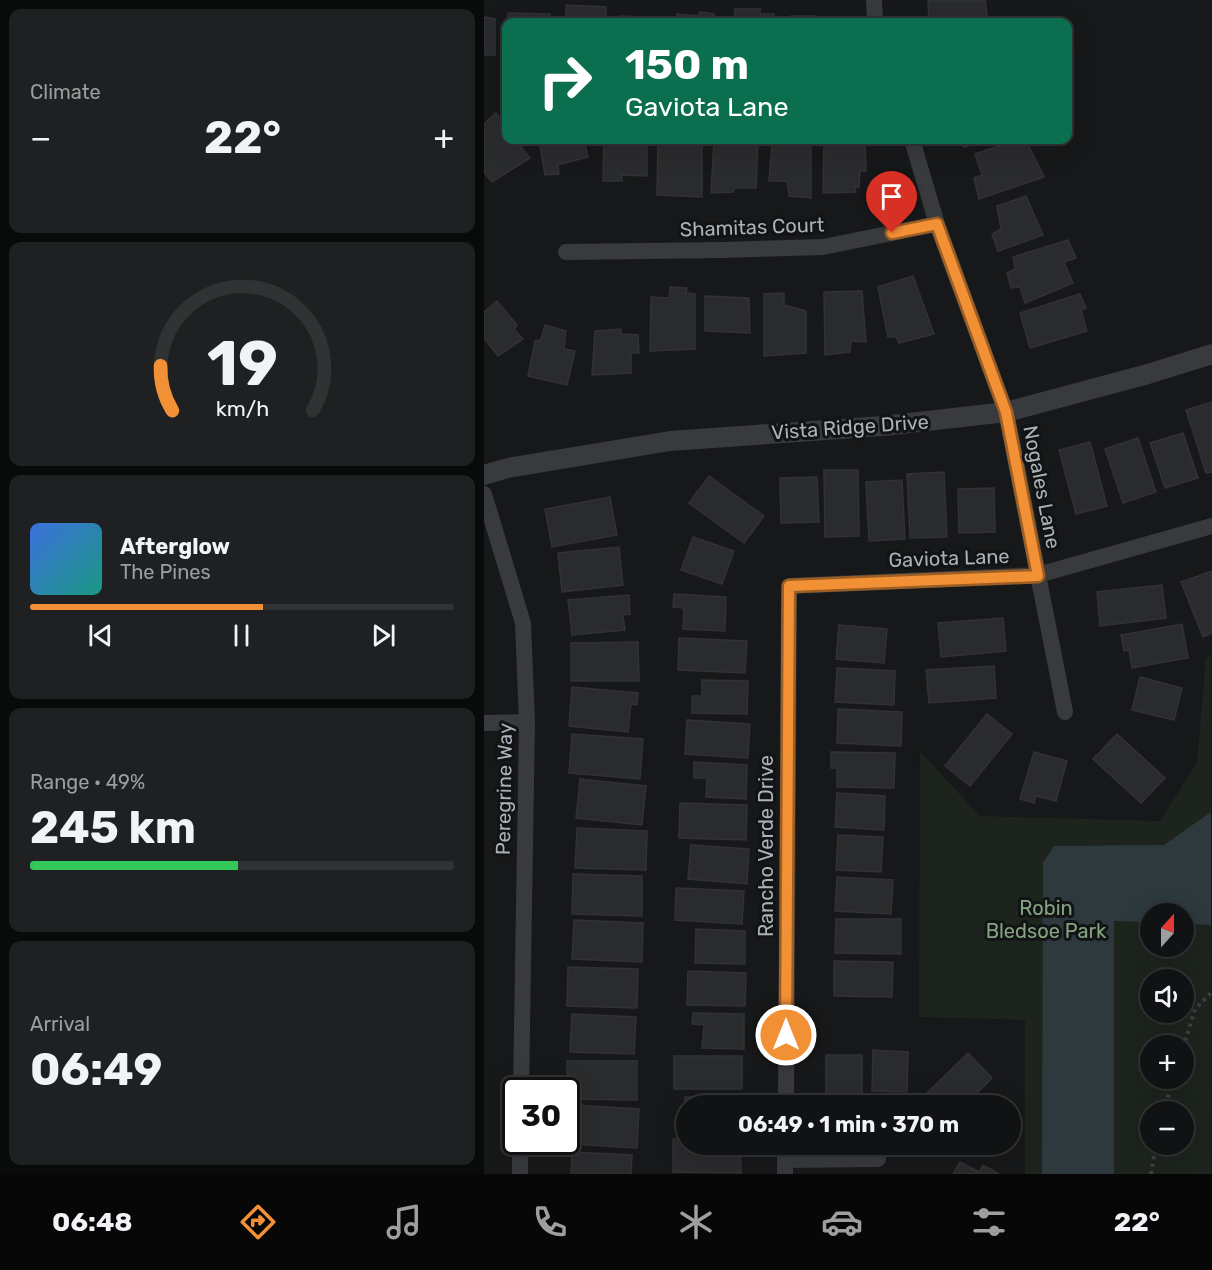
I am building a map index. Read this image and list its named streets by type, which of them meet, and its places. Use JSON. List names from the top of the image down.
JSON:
{
  "streets": {
    "street": [
      "Shamitas Court",
      "Vista Ridge Drive",
      "Nogales Lane",
      "Gaviota Lane",
      "Peregrine Way",
      "Rancho Verde Drive"
    ]
  },
  "crossings": [
    ["Shamitas Court", "Nogales Lane"],
    ["Vista Ridge Drive", "Nogales Lane"],
    ["Nogales Lane", "Gaviota Lane"],
    ["Gaviota Lane", "Rancho Verde Drive"]
  ],
  "parks": ["Robin Bledsoe Park"],
  "north": "top",
  "page": {
    "tile": [
      "Climate",
      ["Range · 49%", "245 km"],
      ["Arrival", "06:49"]
    ],
    "turn": ["150 m", "Gaviota Lane"],
    "heat": ["−", "22°", "+"],
    "song": ["Afterglow", "The Pines"],
    "map_buttons": ["+", "−"],
    "limit": "30",
    "trip": "06:49 · 1 min · 370 m",
    "tabs": ["06:48", "22°"],
    "gauge": ["19", "km/h"]
  }
}
